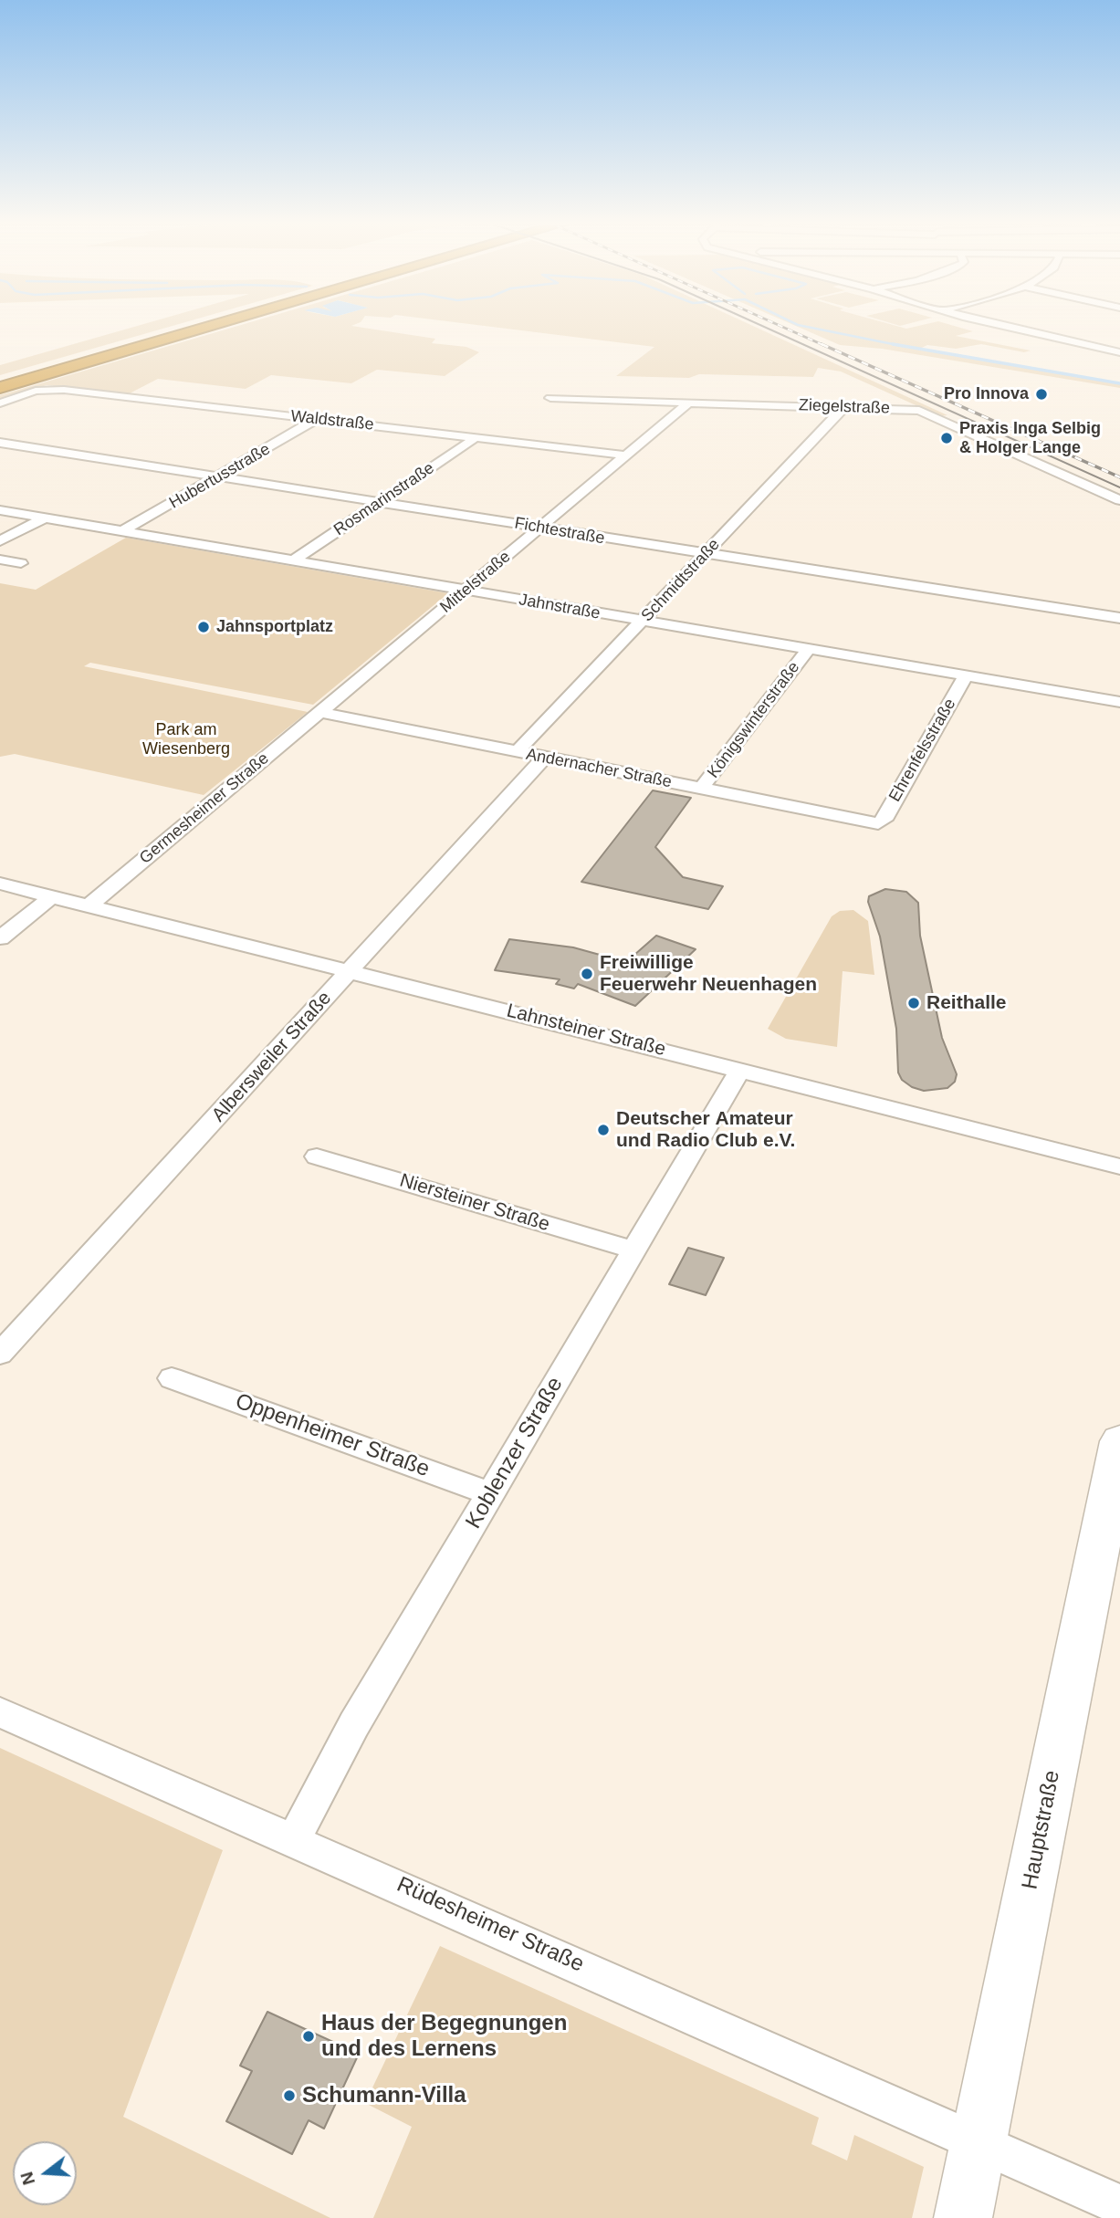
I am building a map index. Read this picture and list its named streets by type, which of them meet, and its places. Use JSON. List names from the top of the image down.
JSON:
{
  "streets": {
    "main road": ["Hauptstraße"],
    "street": [
      "Ziegelstraße",
      "Waldstraße",
      "Hubertusstraße",
      "Rosmarinstraße",
      "Fichtestraße",
      "Schmidtstraße",
      "Mittelstraße",
      "Jahnstraße",
      "Königswinterstraße",
      "Ehrenfelsstraße",
      "Andernacher Straße",
      "Germesheimer Straße",
      "Lahnsteiner Straße",
      "Albersweiler Straße",
      "Niersteiner Straße",
      "Oppenheimer Straße",
      "Koblenzer Straße",
      "Rüdesheimer Straße"
    ]
  },
  "crossings": [
    ["Ziegelstraße", "Schmidtstraße"],
    ["Ziegelstraße", "Mittelstraße"],
    ["Waldstraße", "Hubertusstraße"],
    ["Waldstraße", "Rosmarinstraße"],
    ["Waldstraße", "Mittelstraße"],
    ["Hubertusstraße", "Fichtestraße"],
    ["Hubertusstraße", "Jahnstraße"],
    ["Rosmarinstraße", "Fichtestraße"],
    ["Rosmarinstraße", "Jahnstraße"],
    ["Fichtestraße", "Schmidtstraße"],
    ["Fichtestraße", "Mittelstraße"],
    ["Schmidtstraße", "Jahnstraße"],
    ["Schmidtstraße", "Andernacher Straße"],
    ["Mittelstraße", "Jahnstraße"],
    ["Mittelstraße", "Andernacher Straße"],
    ["Mittelstraße", "Germesheimer Straße"],
    ["Jahnstraße", "Königswinterstraße"],
    ["Jahnstraße", "Ehrenfelsstraße"],
    ["Königswinterstraße", "Andernacher Straße"],
    ["Ehrenfelsstraße", "Andernacher Straße"],
    ["Andernacher Straße", "Germesheimer Straße"],
    ["Andernacher Straße", "Albersweiler Straße"],
    ["Germesheimer Straße", "Lahnsteiner Straße"],
    ["Lahnsteiner Straße", "Albersweiler Straße"],
    ["Lahnsteiner Straße", "Koblenzer Straße"],
    ["Niersteiner Straße", "Koblenzer Straße"],
    ["Oppenheimer Straße", "Koblenzer Straße"],
    ["Koblenzer Straße", "Rüdesheimer Straße"],
    ["Hauptstraße", "Rüdesheimer Straße"]
  ],
  "parks": ["Park am Wiesenberg"],
  "places": [
    "Pro Innova",
    "Praxis Inga Selbig & Holger Lange",
    "Jahnsportplatz",
    "Freiwillige Feuerwehr Neuenhagen",
    "Reithalle",
    "Deutscher Amateur und Radio Club e.V.",
    "Haus der Begegnungen und des Lernens",
    "Schumann-Villa"
  ],
  "north": "left"
}
